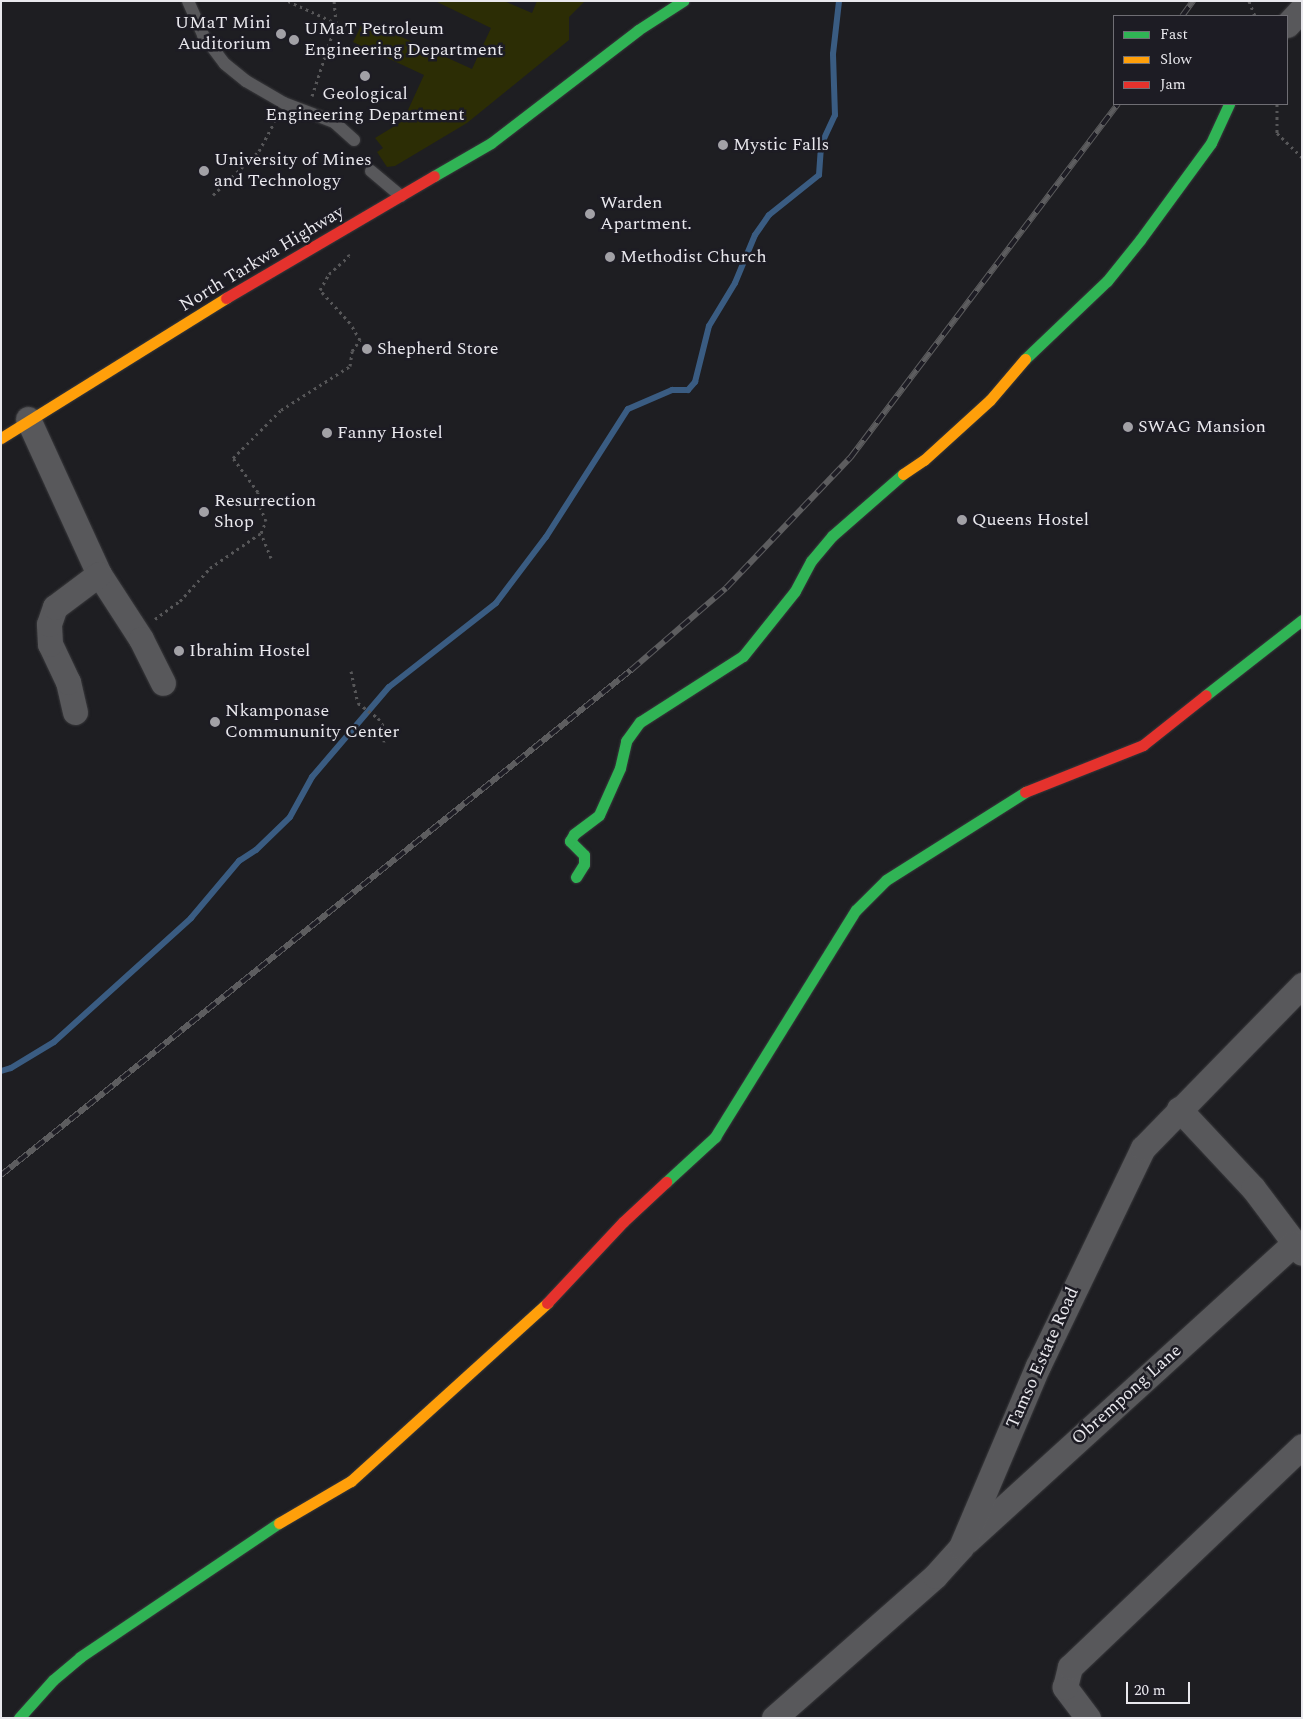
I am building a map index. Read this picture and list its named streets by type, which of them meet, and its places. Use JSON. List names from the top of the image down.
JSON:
{
  "streets": {
    "street": ["North Tarkwa Highway", "Tamso Estate Road", "Obrempong Lane"]
  },
  "crossings": [
    ["Tamso Estate Road", "Obrempong Lane"]
  ],
  "places": [
    "UMaT Mini Auditorium",
    "UMaT Petroleum Engineering Department",
    "Geological Engineering Department",
    "Mystic Falls",
    "University of Mines and Technology",
    "Warden Apartment.",
    "Methodist Church",
    "Shepherd Store",
    "SWAG Mansion",
    "Fanny Hostel",
    "Resurrection Shop",
    "Queens Hostel",
    "Ibrahim Hostel",
    "Nkamponase Commununity Center"
  ],
  "legend": ["Fast", "Slow", "Jam"],
  "scale_bar": "20 m"
}
